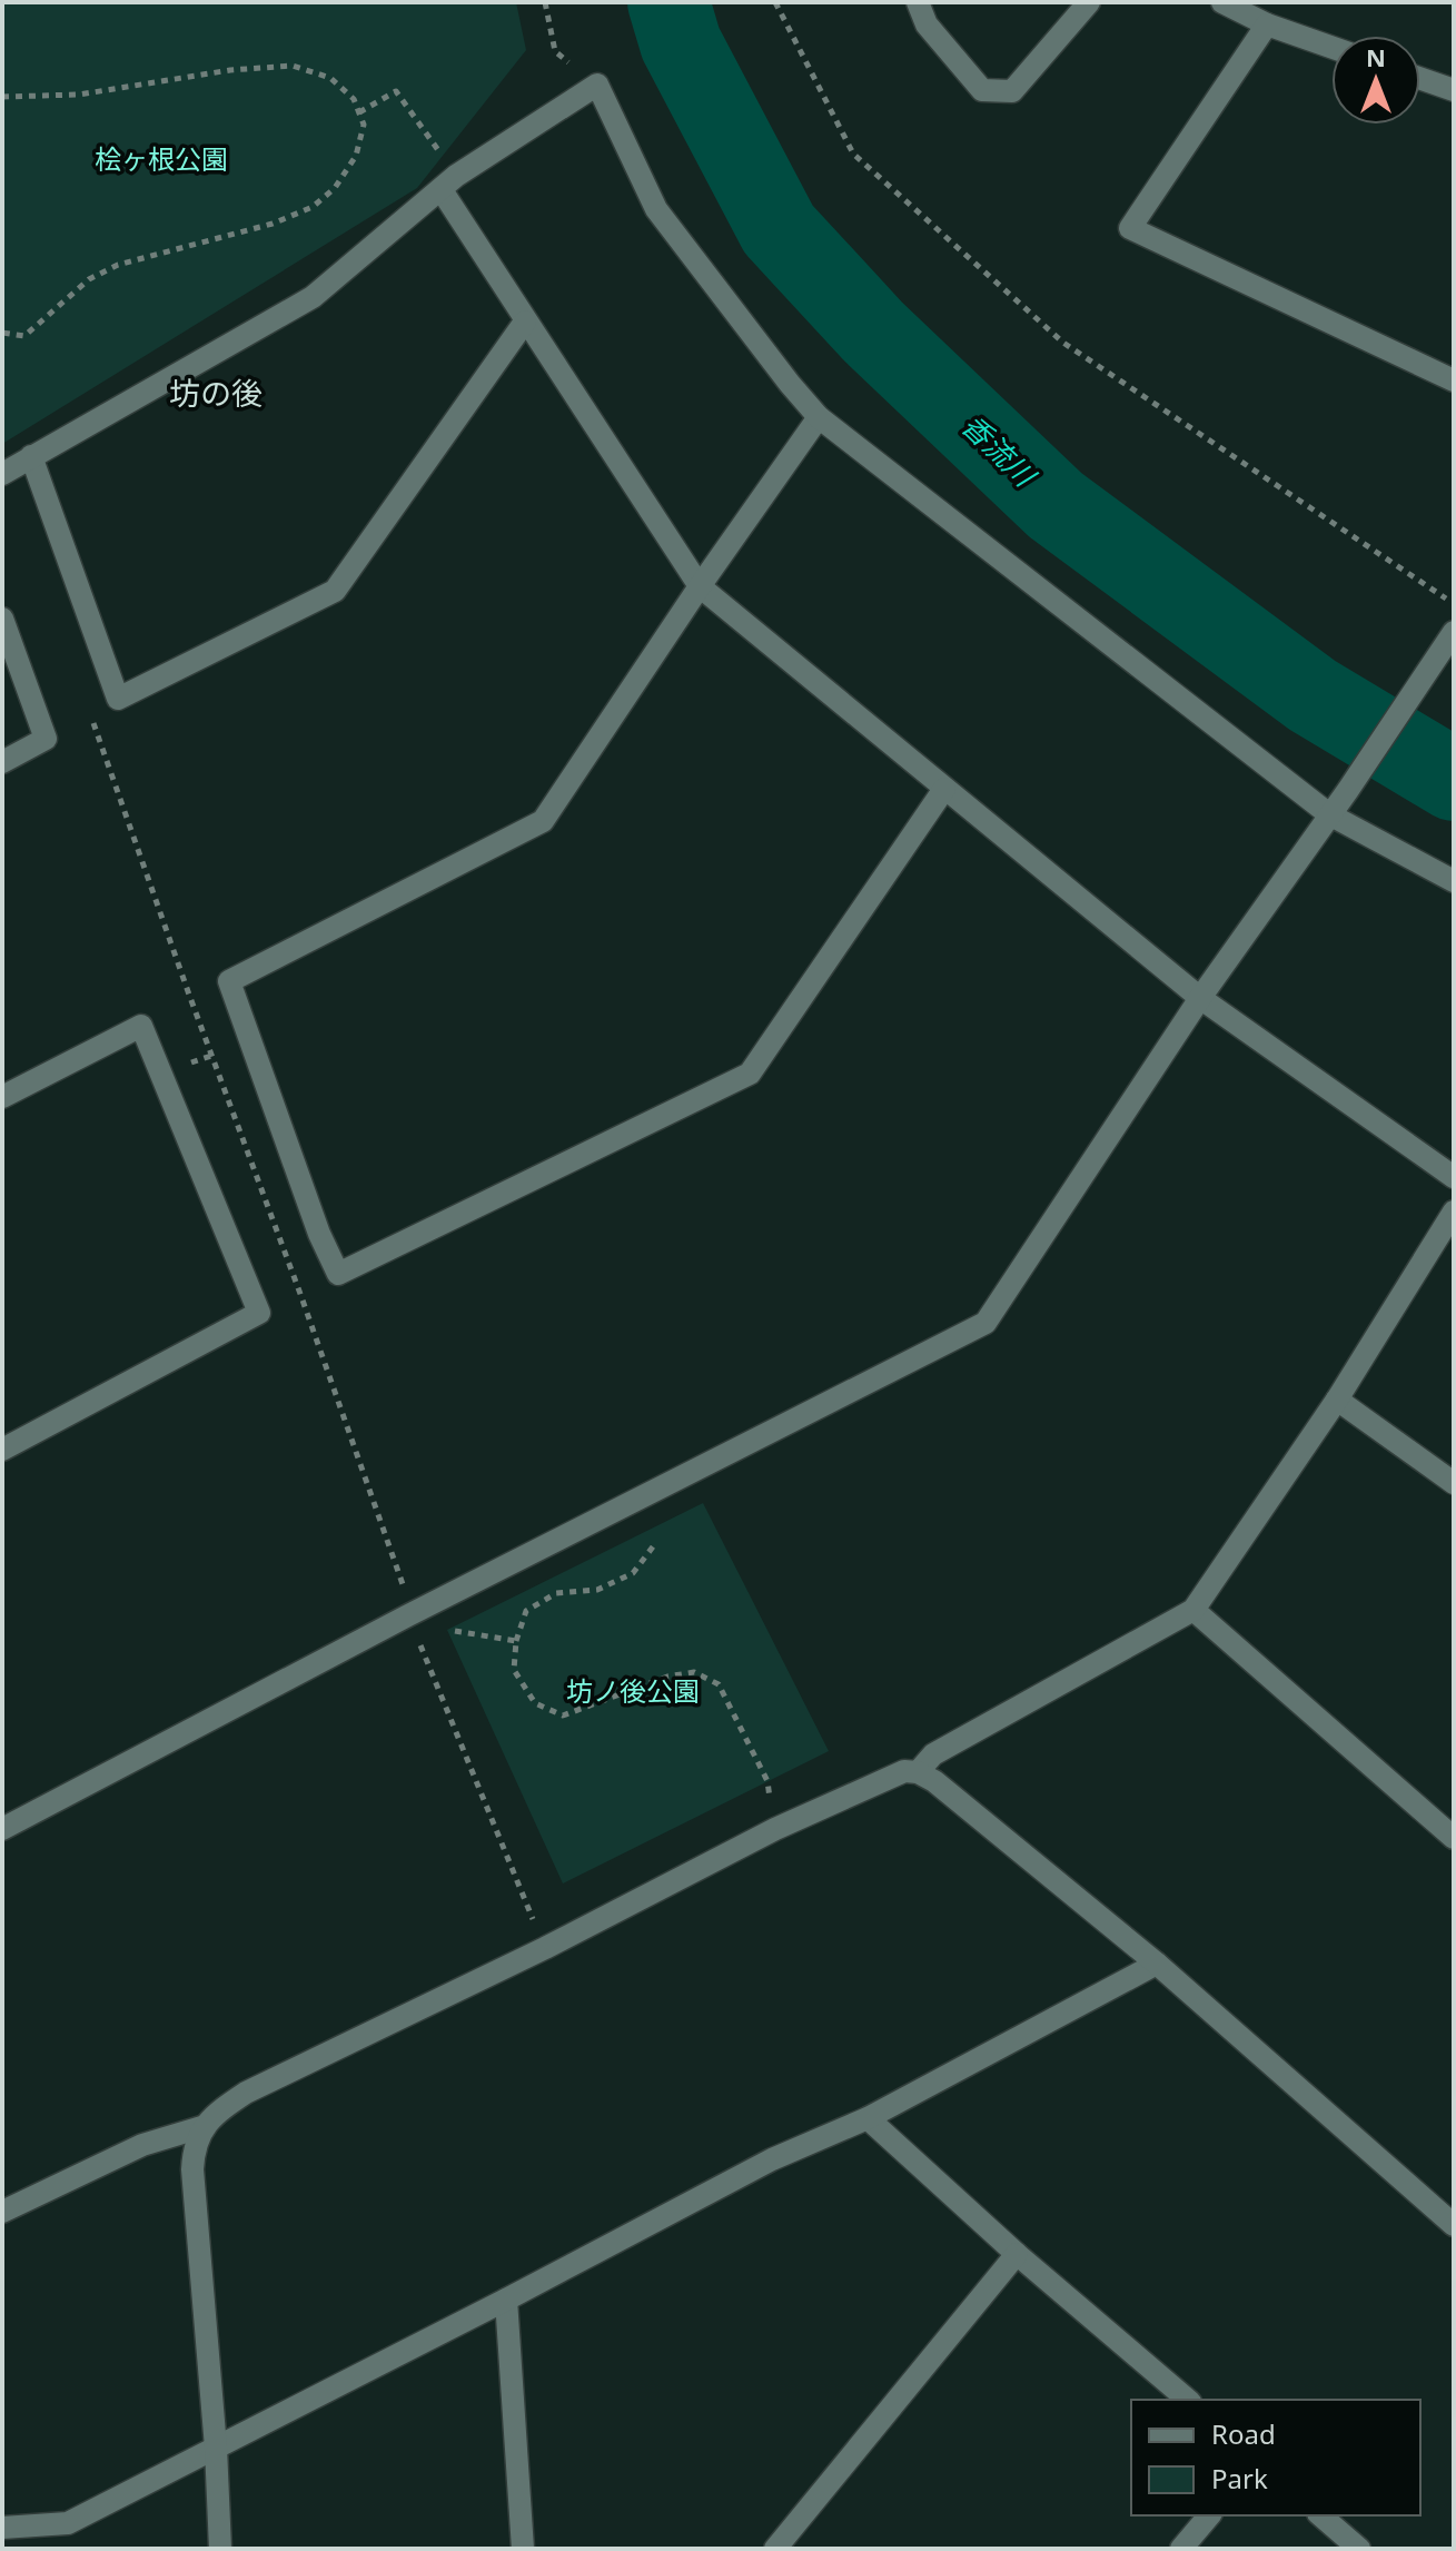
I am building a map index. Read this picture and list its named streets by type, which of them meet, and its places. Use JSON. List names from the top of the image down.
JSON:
{
  "districts": ["坊の後"],
  "water": ["香流川"],
  "parks": ["桧ヶ根公園", "坊ノ後公園"],
  "legend": ["Road", "Park"],
  "north": "top"
}
